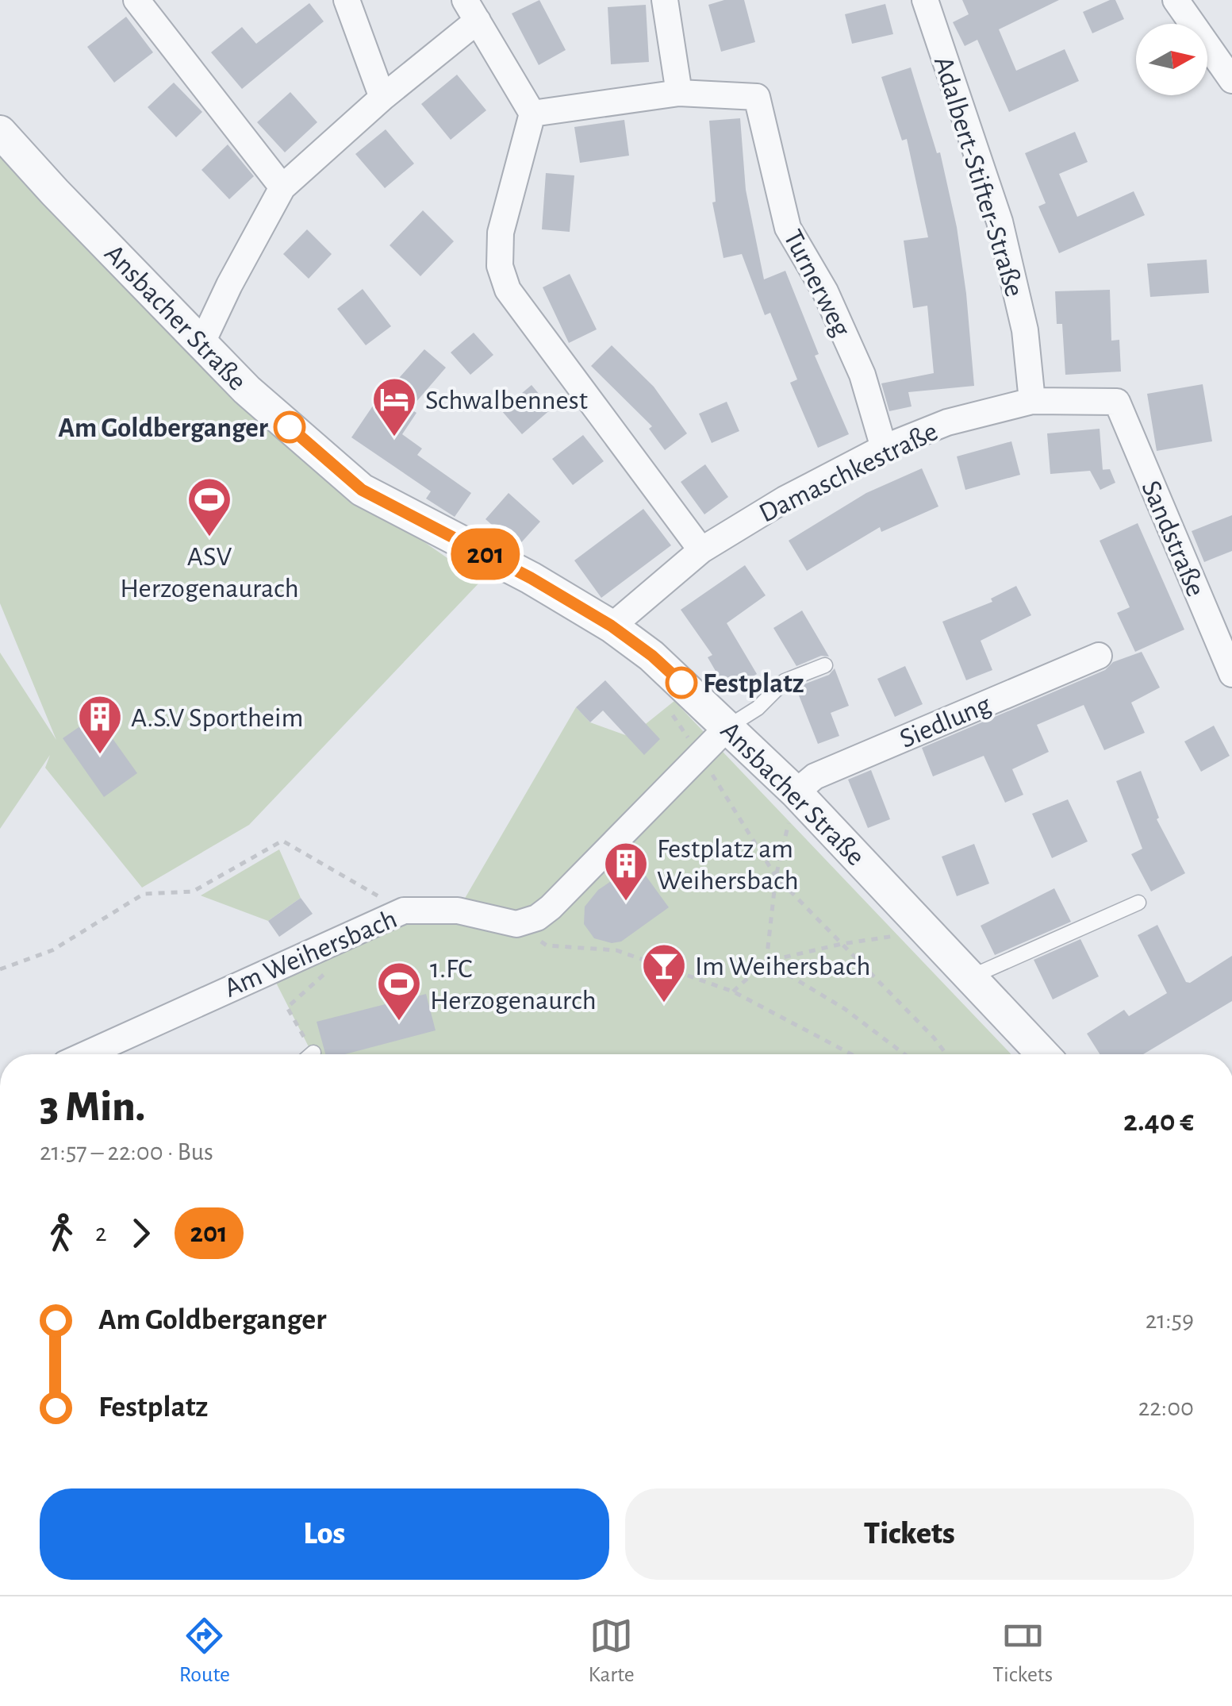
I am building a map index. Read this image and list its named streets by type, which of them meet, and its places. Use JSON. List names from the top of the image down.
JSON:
{
  "streets": {
    "street": [
      "Adalbert-Stifter-Straße",
      "Turnerweg",
      "Ansbacher Straße",
      "Damaschkestraße",
      "Sandstraße",
      "Siedlung",
      "Am Weihersbach"
    ]
  },
  "crossings": [
    ["Adalbert-Stifter-Straße", "Damaschkestraße"],
    ["Turnerweg", "Damaschkestraße"],
    ["Ansbacher Straße", "Damaschkestraße"],
    ["Ansbacher Straße", "Siedlung"],
    ["Damaschkestraße", "Sandstraße"]
  ],
  "places": {
    "other": ["Am Goldberganger", "Festplatz"],
    "hotel": ["Schwalbennest"],
    "sports": ["ASV Herzogenaurach", "1.FC Herzogenaurch"],
    "building": ["A.S.V Sportheim", "Festplatz am Weihersbach"],
    "bar": ["Im Weihersbach"]
  },
  "lines": ["bus line 201"],
  "north": "right",
  "page": {
    "on_map": "201",
    "heading": ["3 Min.", "21:57 – 22:00 · Bus", "2.40 €"],
    "legs": ["2", "201"],
    "list": [
      {
        "name": "Am Goldberganger",
        "value": "21:59"
      },
      {
        "name": "Festplatz",
        "value": "22:00"
      }
    ],
    "buttons": ["Los", "Tickets"],
    "tabs": ["Route", "Karte", "Tickets"]
  }
}
